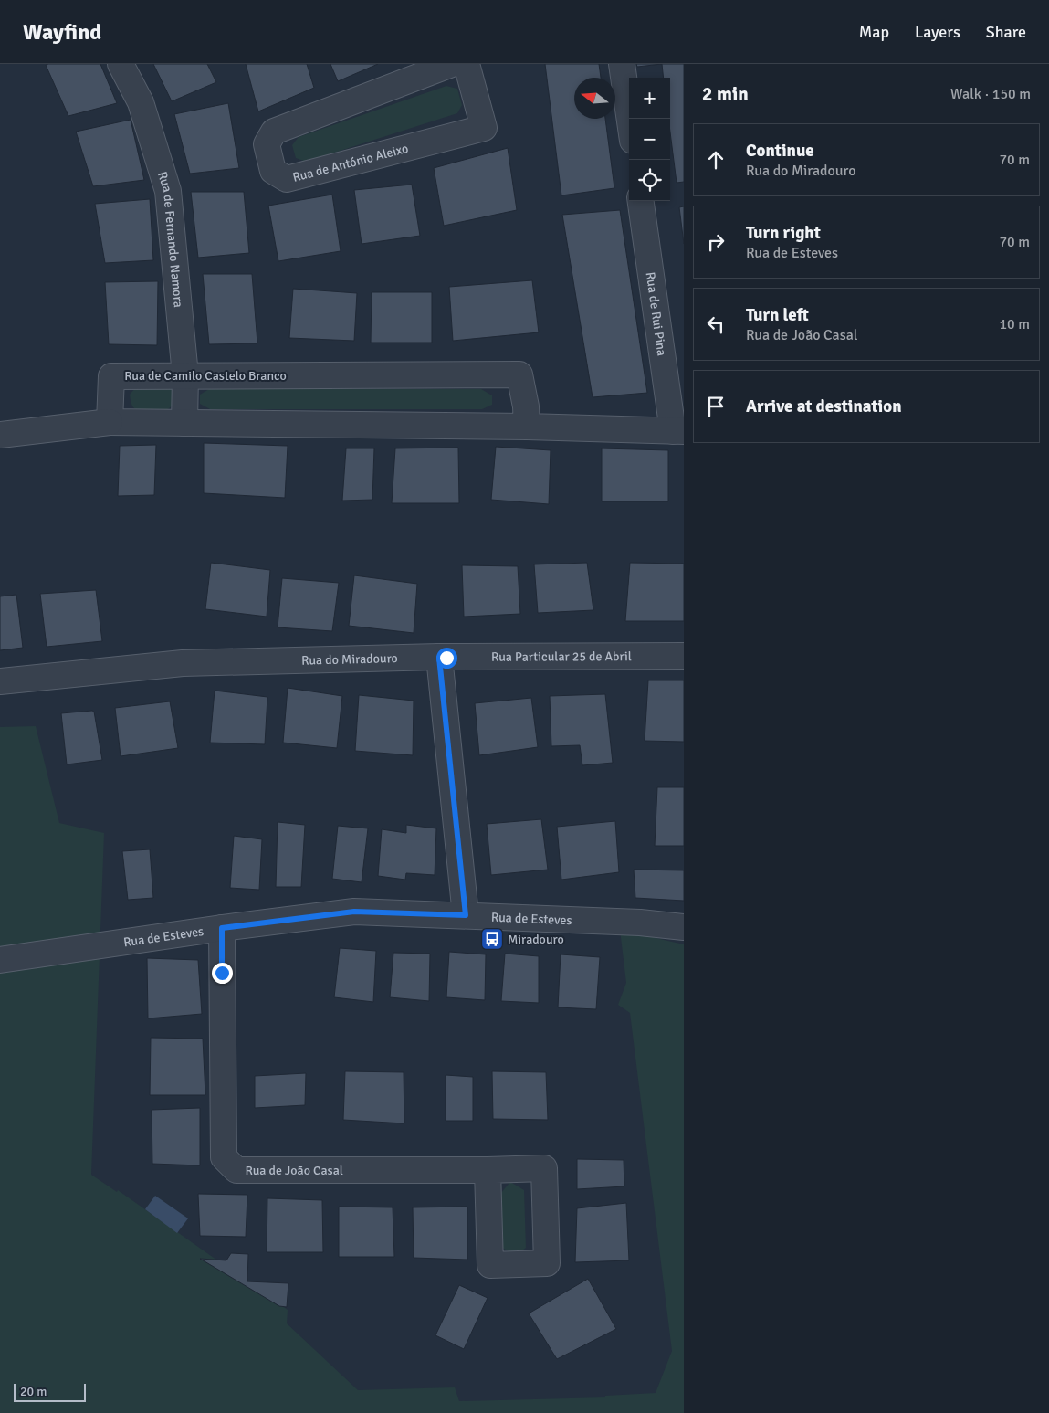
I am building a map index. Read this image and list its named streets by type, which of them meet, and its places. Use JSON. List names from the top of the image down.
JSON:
{
  "streets": {
    "street": [
      "Rua de António Aleixo",
      "Rua de Fernando Namora",
      "Rua de Rui Pina",
      "Rua de Camilo Castelo Branco",
      "Rua Particular 25 de Abril",
      "Rua do Miradouro",
      "Rua de Esteves",
      "Rua de João Casal"
    ]
  },
  "crossings": [
    ["Rua de Fernando Namora", "Rua de Camilo Castelo Branco"],
    ["Rua Particular 25 de Abril", "Rua do Miradouro"],
    ["Rua de Esteves", "Rua de João Casal"]
  ],
  "places": {
    "bus stop": ["Miradouro"]
  },
  "scale_bar": "20 m",
  "north": "left",
  "page": {
    "header": "Wayfind",
    "nav": ["Map", "Layers", "Share"],
    "heading": ["2 min", "Walk · 150 m"],
    "map_buttons": ["+", "−"],
    "list": [
      ["Continue", "Rua do Miradouro", "70 m"],
      ["Turn right", "Rua de Esteves", "70 m"],
      ["Turn left", "Rua de João Casal", "10 m"],
      "Arrive at destination"
    ],
    "scale": "20 m"
  }
}
